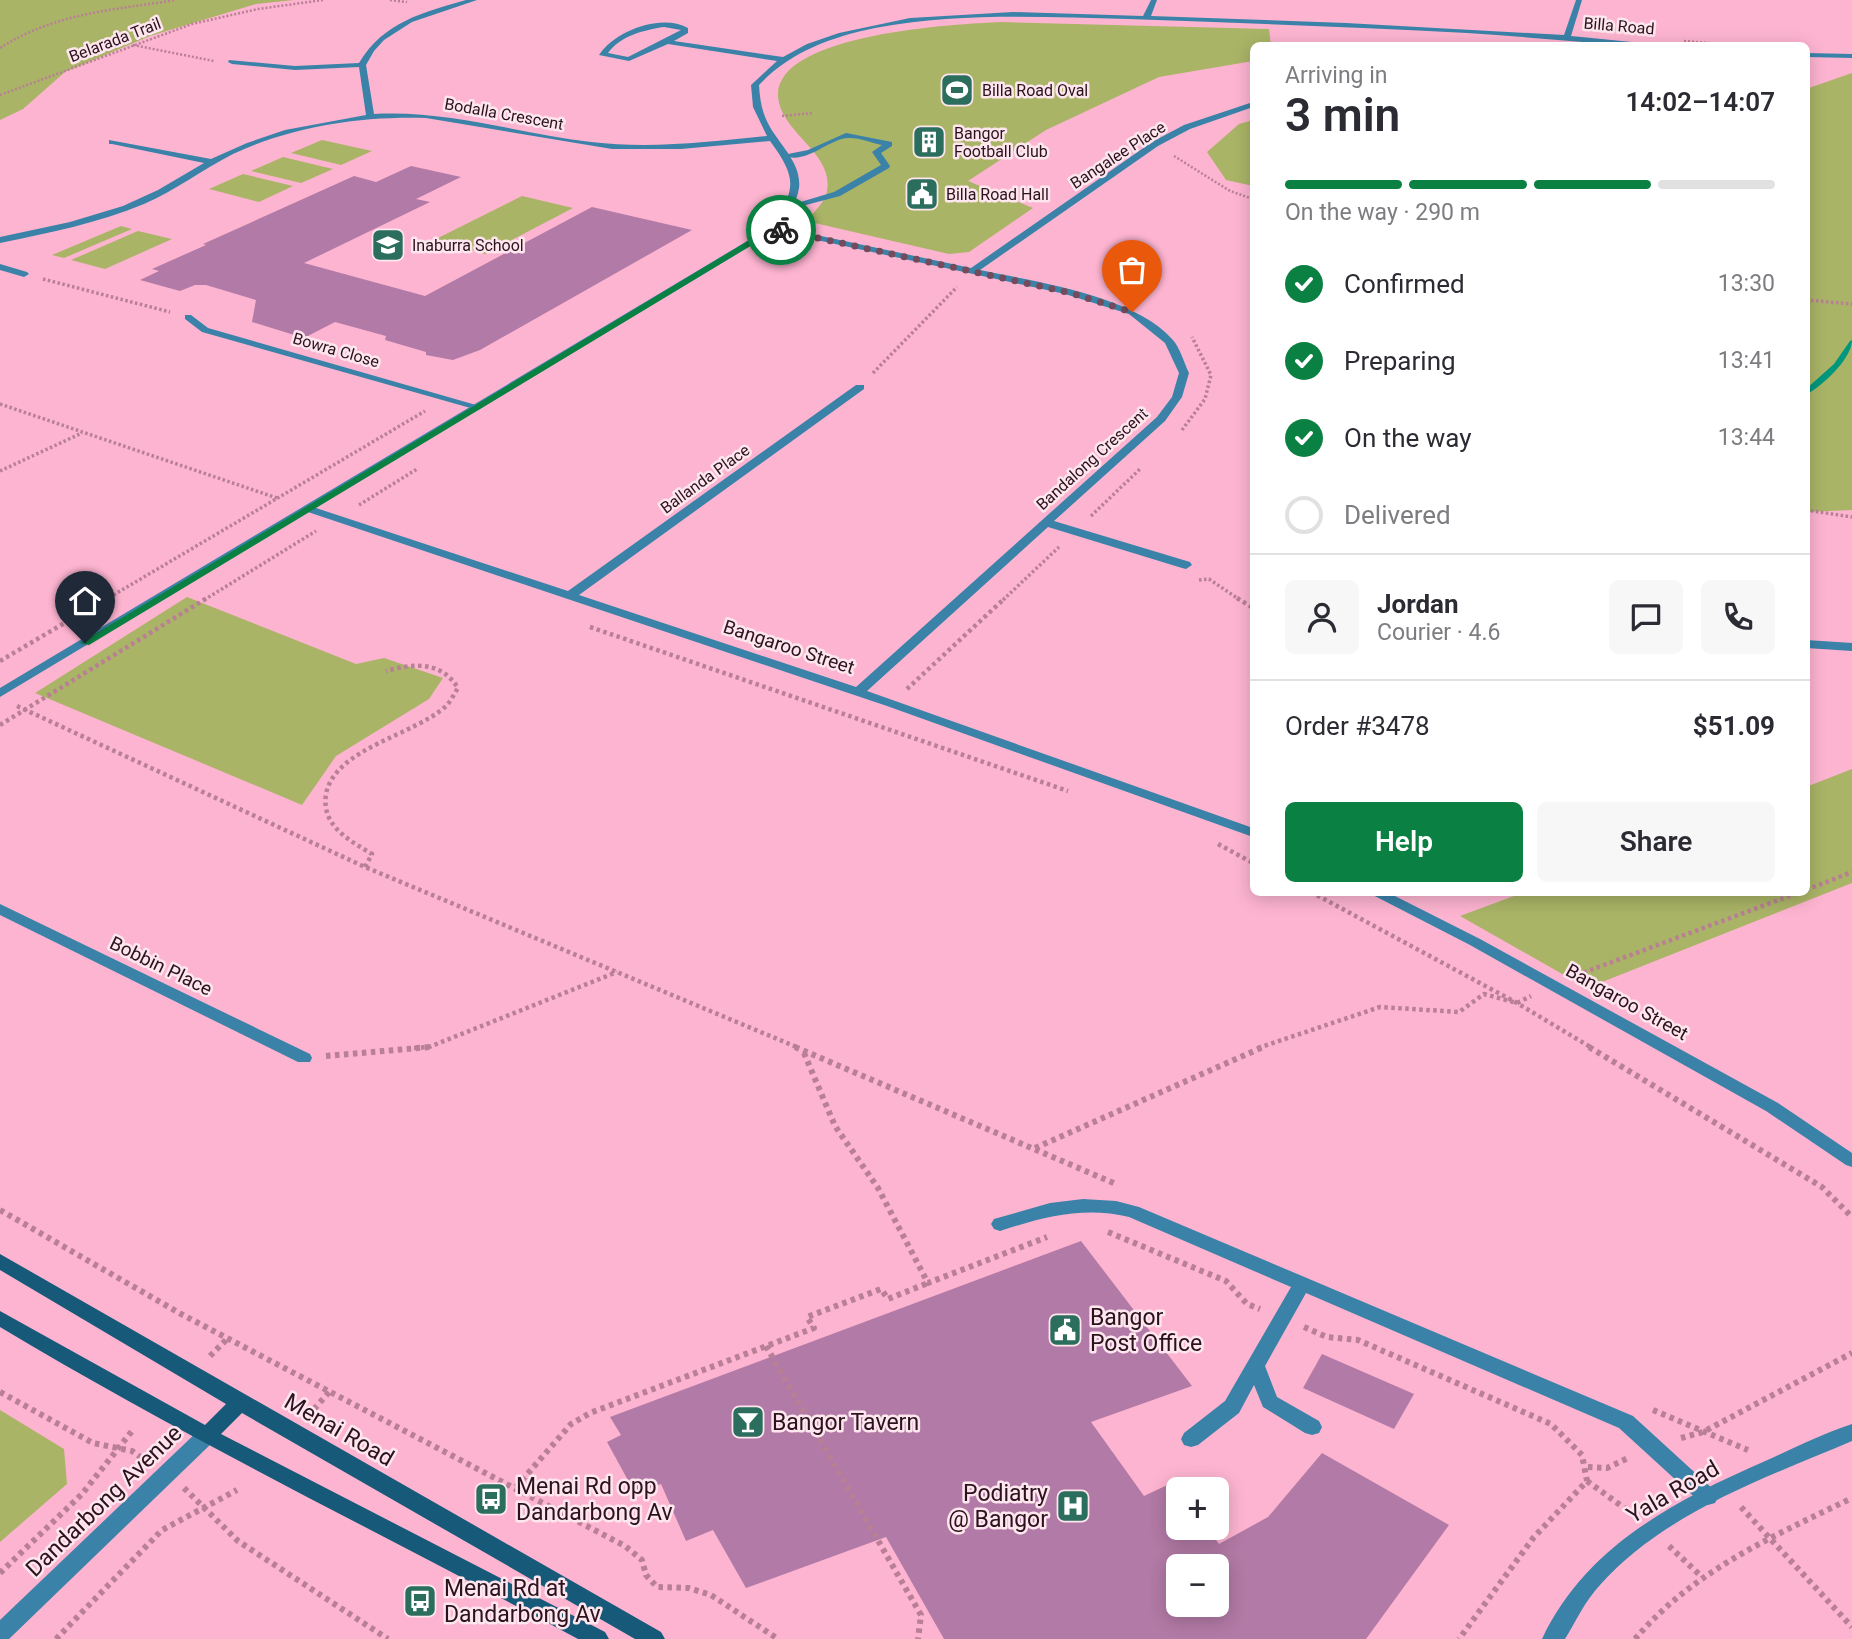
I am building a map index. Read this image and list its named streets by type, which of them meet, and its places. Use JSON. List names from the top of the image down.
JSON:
{
  "streets": {
    "main road": ["Menai Road", "Dandarbong Avenue"],
    "street": [
      "Billa Road",
      "Bodalla Crescent",
      "Bangalee Place",
      "Bowra Close",
      "Bandalong Crescent",
      "Ballanda Place",
      "Bangaroo Street",
      "Bobbin Place",
      "Yala Road"
    ],
    "path": ["Belarada Trail"]
  },
  "crossings": [
    ["Billa Road", "Bodalla Crescent"],
    ["Bangalee Place", "Bandalong Crescent"],
    ["Bandalong Crescent", "Bangaroo Street"],
    ["Ballanda Place", "Bangaroo Street"],
    ["Menai Road", "Dandarbong Avenue"]
  ],
  "places": {
    "sports": ["Billa Road Oval"],
    "building": ["Bangor Football Club"],
    "public building": ["Billa Road Hall", "Bangor Post Office"],
    "school or university": ["Inaburra School"],
    "bar": ["Bangor Tavern"],
    "bus stop": ["Menai Rd opp Dandarbong Av", "Menai Rd at Dandarbong Av"],
    "hospital": ["Podiatry @ Bangor"]
  },
  "page": {
    "heading": ["3 min", "Arriving in", "14:02–14:07"],
    "panel": [
      "Jordan",
      "Courier · 4.6",
      "Order #3478",
      "$51.09"
    ],
    "bar": "On the way · 290 m",
    "list": [
      ["Confirmed", "13:30"],
      ["Preparing", "13:41"],
      ["On the way", "13:44"],
      "Delivered"
    ],
    "buttons": ["Help", "Share"],
    "map_buttons": ["+", "−"]
  }
}
